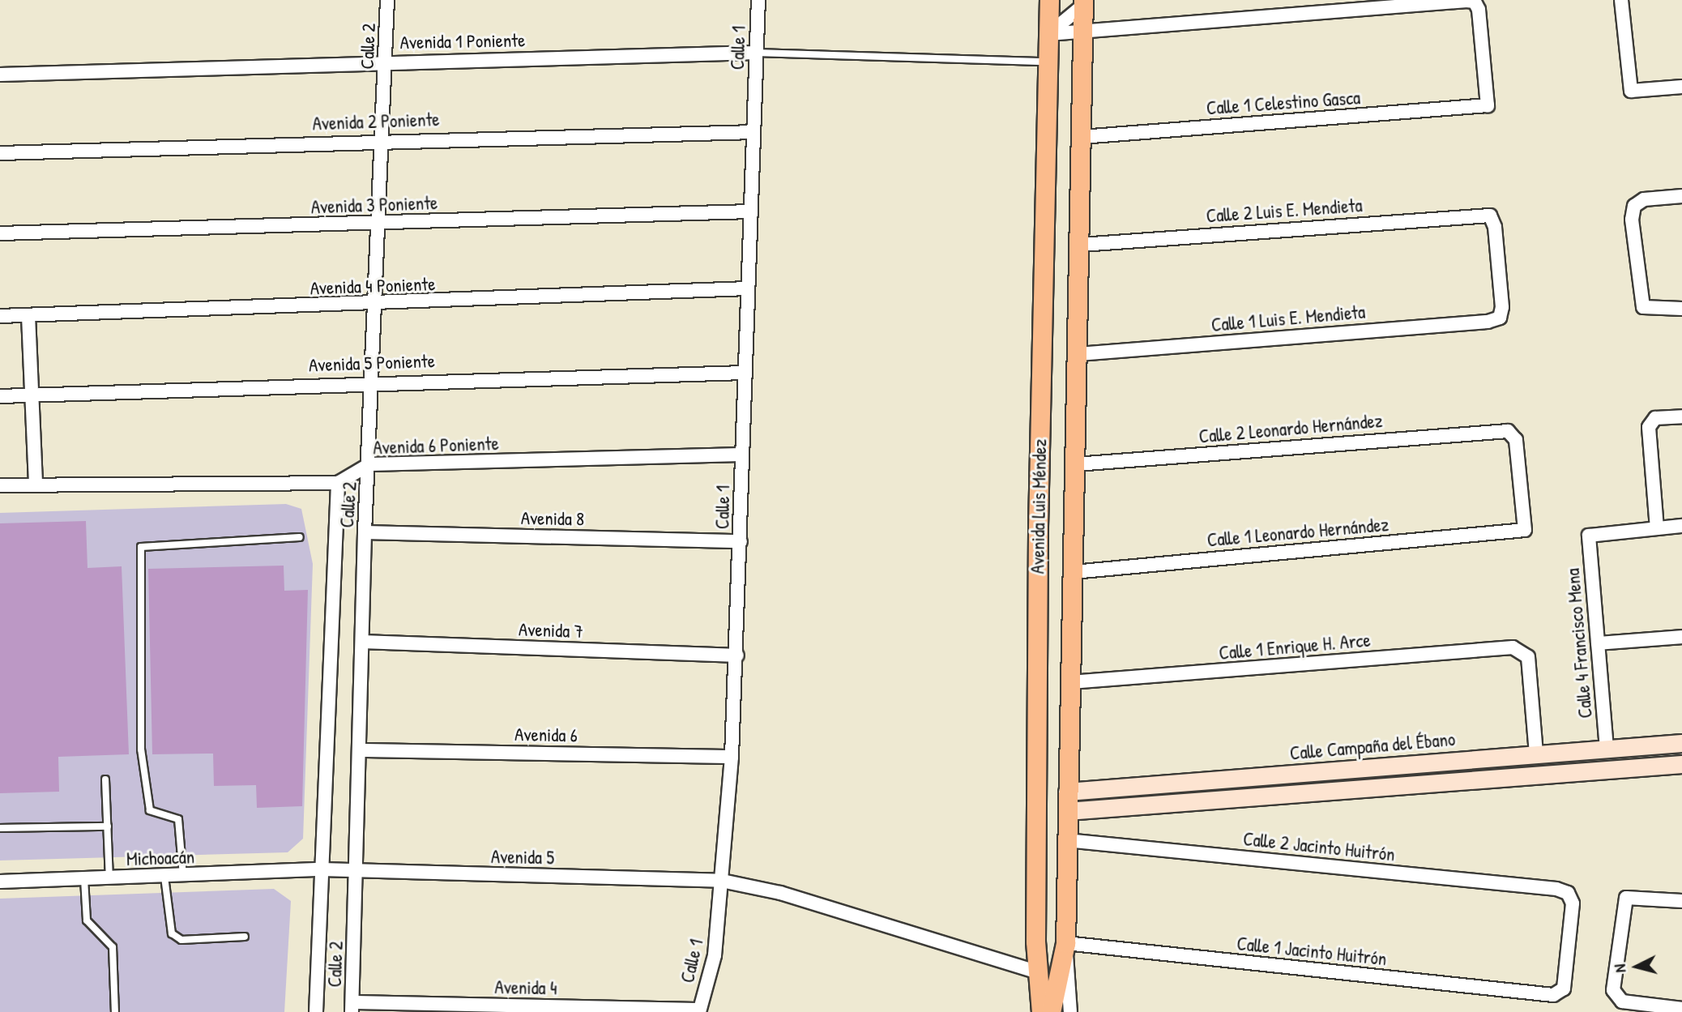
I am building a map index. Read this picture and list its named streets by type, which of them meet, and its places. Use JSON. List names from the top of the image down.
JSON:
{
  "streets": {
    "main road": ["Avenida Luis Méndez"],
    "street": [
      "Avenida 1 Poniente",
      "Calle 2",
      "Calle 1",
      "Calle 1 Celestino Gasca",
      "Avenida 2 Poniente",
      "Avenida 3 Poniente",
      "Calle 2 Luis E. Mendieta",
      "Avenida 4 Poniente",
      "Calle 1 Luis E. Mendieta",
      "Avenida 5 Poniente",
      "Calle 2 Leonardo Hernández",
      "Avenida 6 Poniente",
      "Avenida 8",
      "Calle 1 Leonardo Hernández",
      "Avenida 7",
      "Calle 4 Francisco Mena",
      "Calle 1 Enrique H. Arce",
      "Avenida 6",
      "Calle Campaña del Ébano",
      "Calle 2 Jacinto Huitrón",
      "Avenida 5",
      "Michoacán",
      "Calle 1 Jacinto Huitrón",
      "Avenida 4"
    ]
  },
  "crossings": [
    ["Avenida 1 Poniente", "Calle 2"],
    ["Avenida 1 Poniente", "Calle 1"],
    ["Calle 2", "Avenida 2 Poniente"],
    ["Calle 2", "Avenida 3 Poniente"],
    ["Calle 2", "Avenida 4 Poniente"],
    ["Calle 2", "Avenida 5 Poniente"],
    ["Calle 2", "Avenida 6 Poniente"],
    ["Calle 2", "Avenida 8"],
    ["Calle 2", "Avenida 7"],
    ["Calle 2", "Avenida 6"],
    ["Calle 2", "Avenida 5"],
    ["Calle 2", "Michoacán"],
    ["Calle 2", "Avenida 4"],
    ["Calle 1", "Avenida 2 Poniente"],
    ["Calle 1", "Avenida 3 Poniente"],
    ["Calle 1", "Avenida 4 Poniente"],
    ["Calle 1", "Avenida 5 Poniente"],
    ["Calle 1", "Avenida 6 Poniente"],
    ["Calle 1", "Avenida 8"],
    ["Calle 1", "Avenida 7"],
    ["Calle 1", "Avenida 6"],
    ["Calle 1", "Avenida 5"],
    ["Calle 1", "Avenida 4"],
    ["Calle 1 Celestino Gasca", "Avenida Luis Méndez"],
    ["Calle 2 Luis E. Mendieta", "Calle 1 Luis E. Mendieta"],
    ["Calle 2 Luis E. Mendieta", "Avenida Luis Méndez"],
    ["Calle 1 Luis E. Mendieta", "Avenida Luis Méndez"],
    ["Calle 2 Leonardo Hernández", "Avenida Luis Méndez"],
    ["Calle 2 Leonardo Hernández", "Calle 1 Leonardo Hernández"],
    ["Avenida Luis Méndez", "Calle 1 Leonardo Hernández"],
    ["Avenida Luis Méndez", "Calle 1 Enrique H. Arce"],
    ["Avenida Luis Méndez", "Calle Campaña del Ébano"],
    ["Avenida Luis Méndez", "Calle 2 Jacinto Huitrón"],
    ["Avenida Luis Méndez", "Avenida 5"],
    ["Avenida Luis Méndez", "Calle 1 Jacinto Huitrón"],
    ["Calle 4 Francisco Mena", "Calle Campaña del Ébano"],
    ["Calle 1 Enrique H. Arce", "Calle Campaña del Ébano"],
    ["Calle 2 Jacinto Huitrón", "Calle 1 Jacinto Huitrón"],
    ["Avenida 5", "Michoacán"]
  ],
  "north": "left"
}
